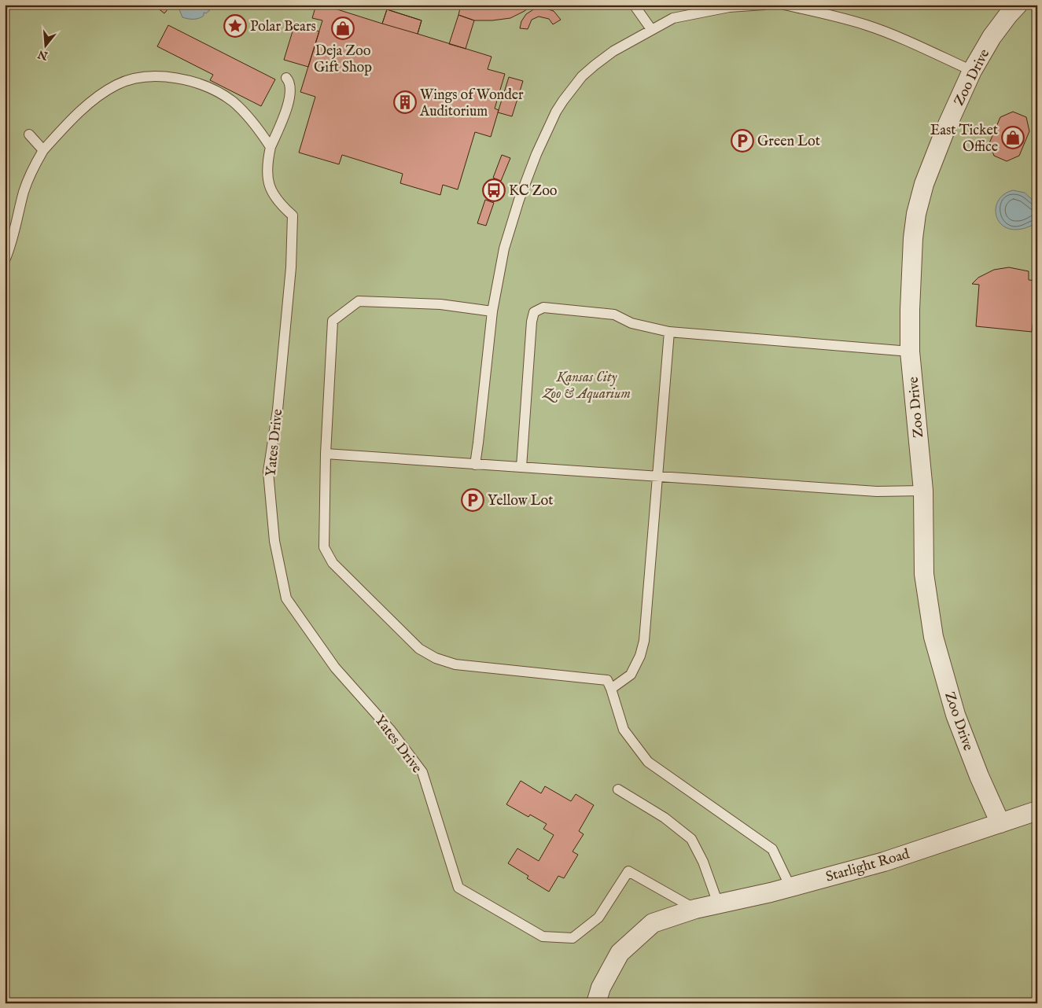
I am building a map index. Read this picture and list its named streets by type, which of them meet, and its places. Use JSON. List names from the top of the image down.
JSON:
{
  "streets": {
    "street": ["Zoo Drive", "Starlight Road"],
    "lane": ["Yates Drive"]
  },
  "crossings": [
    ["Zoo Drive", "Starlight Road"],
    ["Yates Drive", "Starlight Road"]
  ],
  "parks": ["Kansas City Zoo & Aquarium"],
  "places": {
    "place": ["Polar Bears"],
    "shop": ["Deja Zoo Gift Shop", "East Ticket Office"],
    "building": ["Wings of Wonder Auditorium"],
    "parking": ["Green Lot", "Yellow Lot"],
    "bus stop": ["KC Zoo"]
  },
  "north": "bottom"
}
